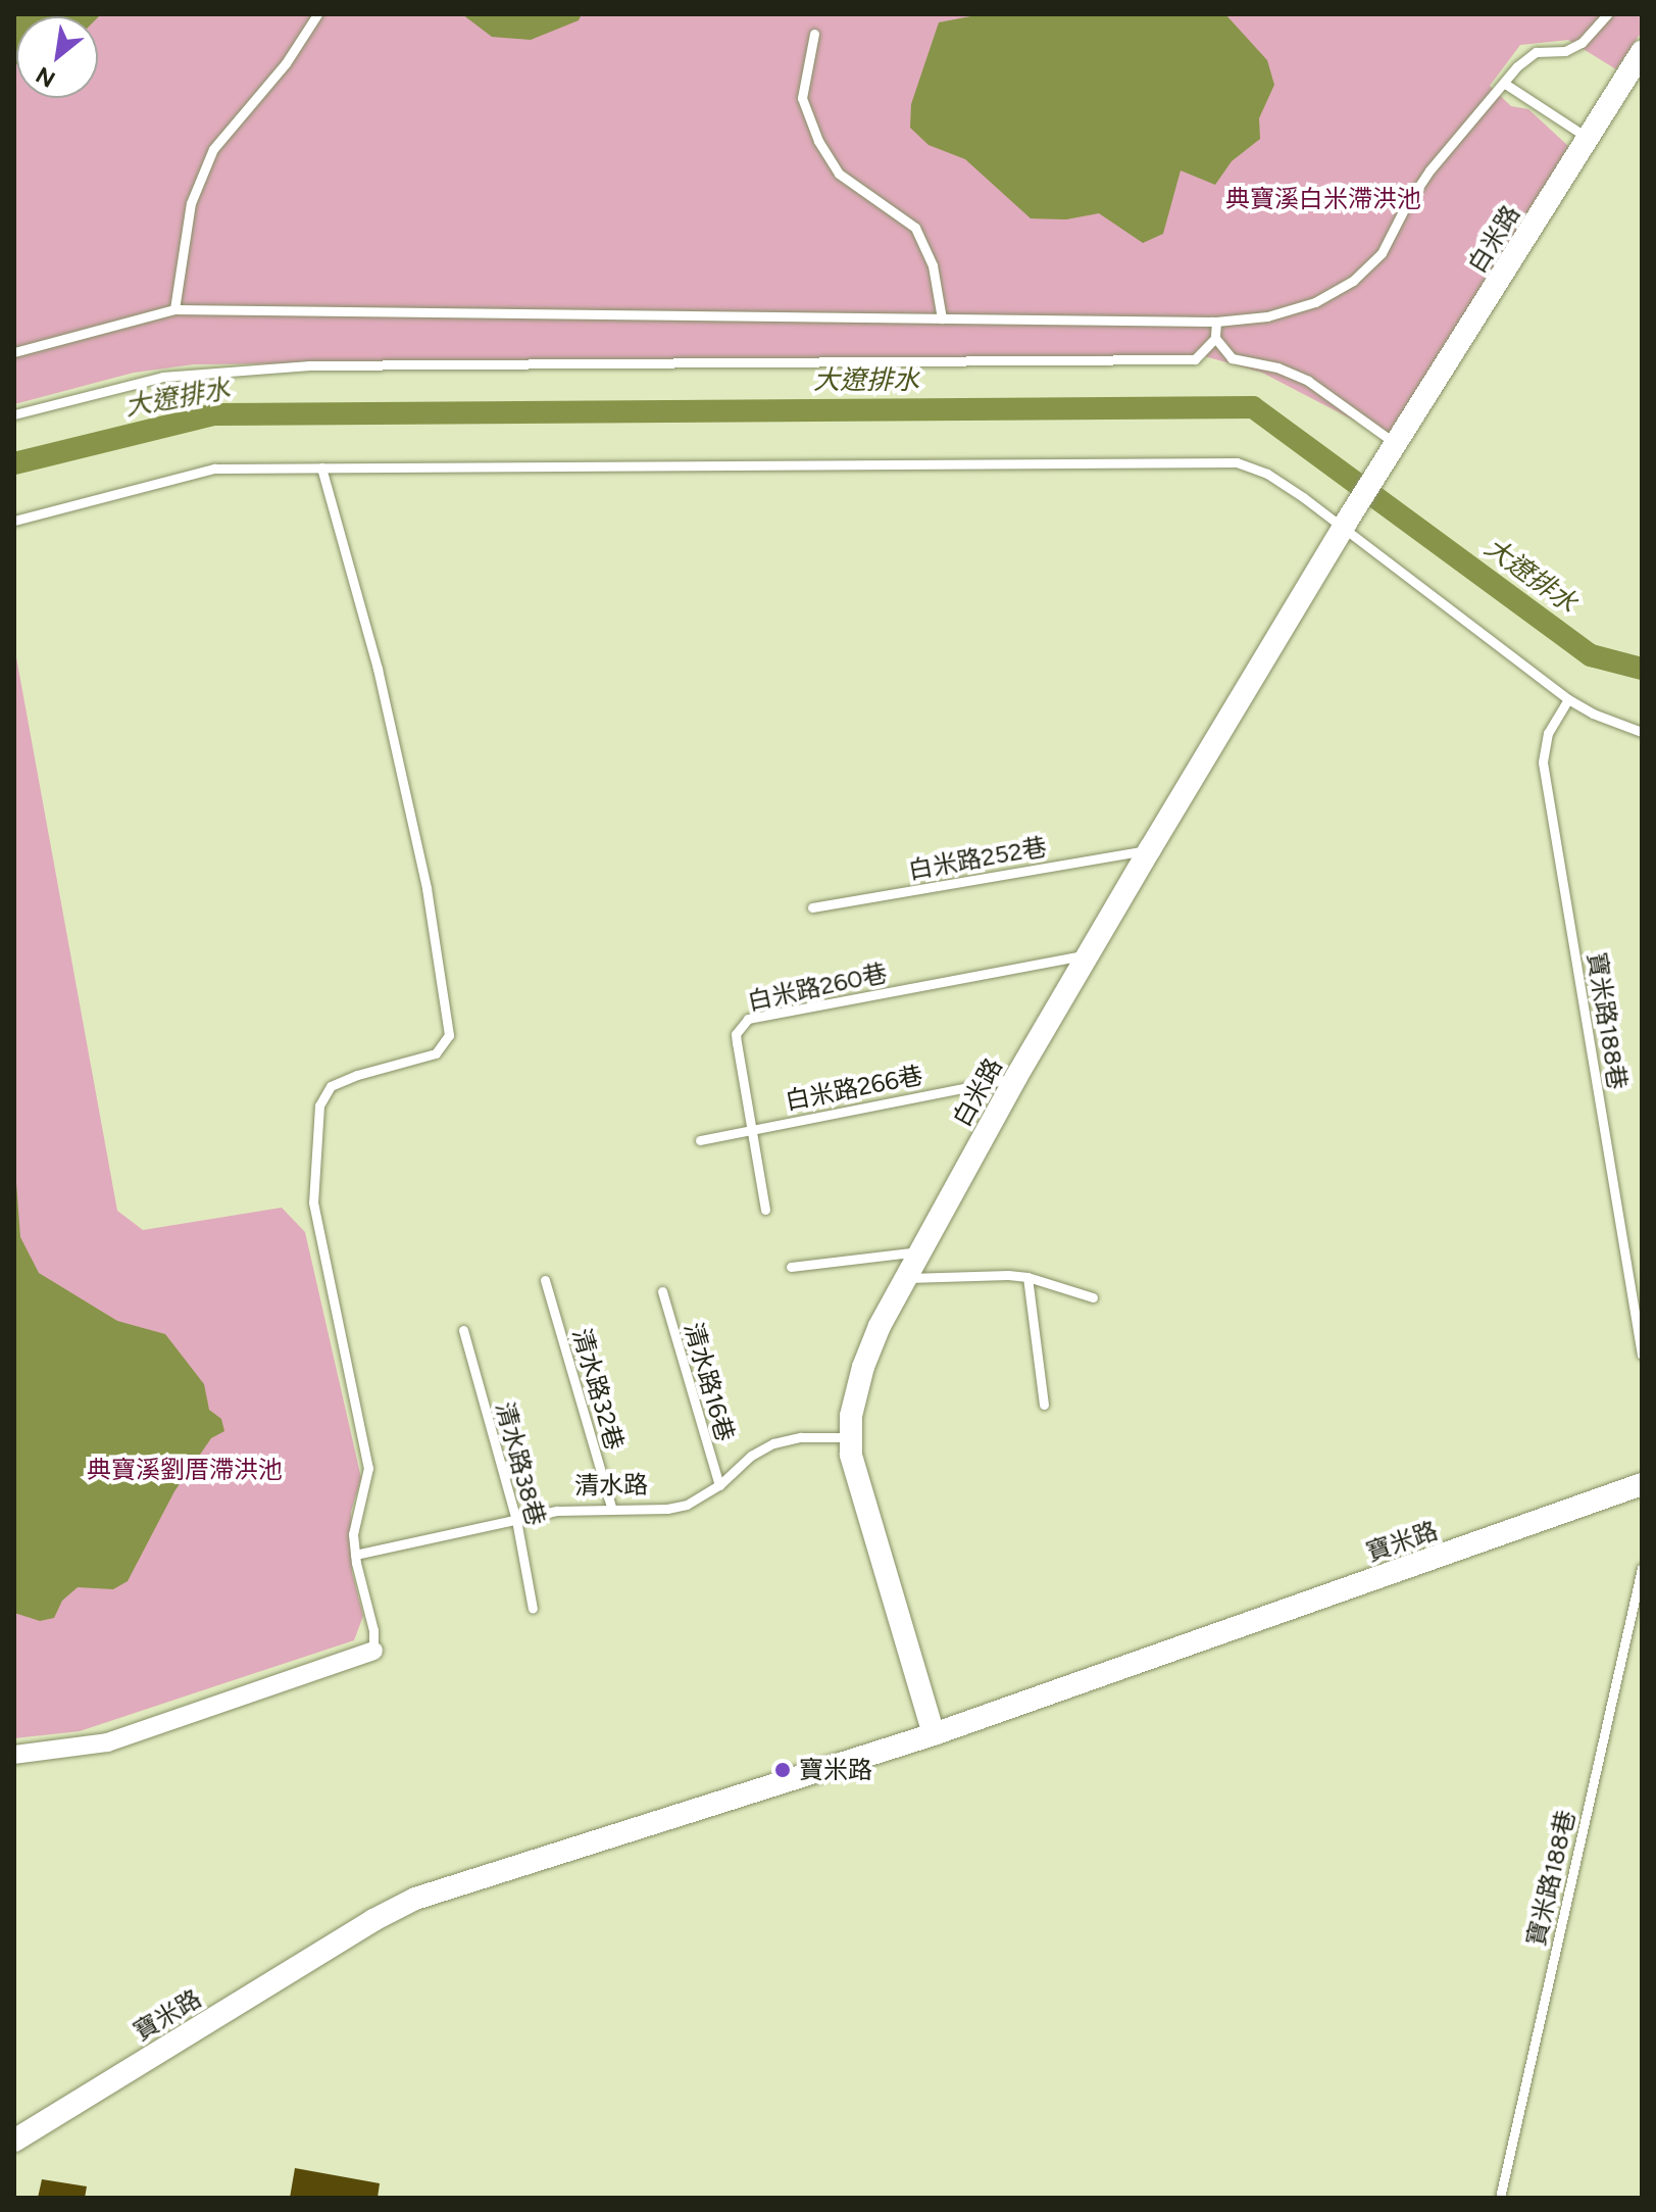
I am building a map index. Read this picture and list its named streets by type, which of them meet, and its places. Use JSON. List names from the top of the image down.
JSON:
{
  "streets": {
    "street": ["白米路", "寶米路"],
    "lane": [
      "白米路252巷",
      "白米路260巷",
      "寶米路188巷",
      "白米路266巷",
      "清水路16巷",
      "清水路32巷",
      "清水路38巷",
      "清水路"
    ]
  },
  "crossings": [
    ["白米路", "白米路252巷"],
    ["白米路", "白米路260巷"],
    ["白米路", "白米路266巷"],
    ["白米路", "清水路"],
    ["白米路", "寶米路"],
    ["白米路260巷", "白米路266巷"],
    ["清水路16巷", "清水路"],
    ["清水路32巷", "清水路"],
    ["清水路38巷", "清水路"]
  ],
  "water": ["大遼排水"],
  "parks": ["典寶溪白米滯洪池", "典寶溪劉厝滯洪池"],
  "places": ["寶米路"],
  "north": "bottom left"
}
